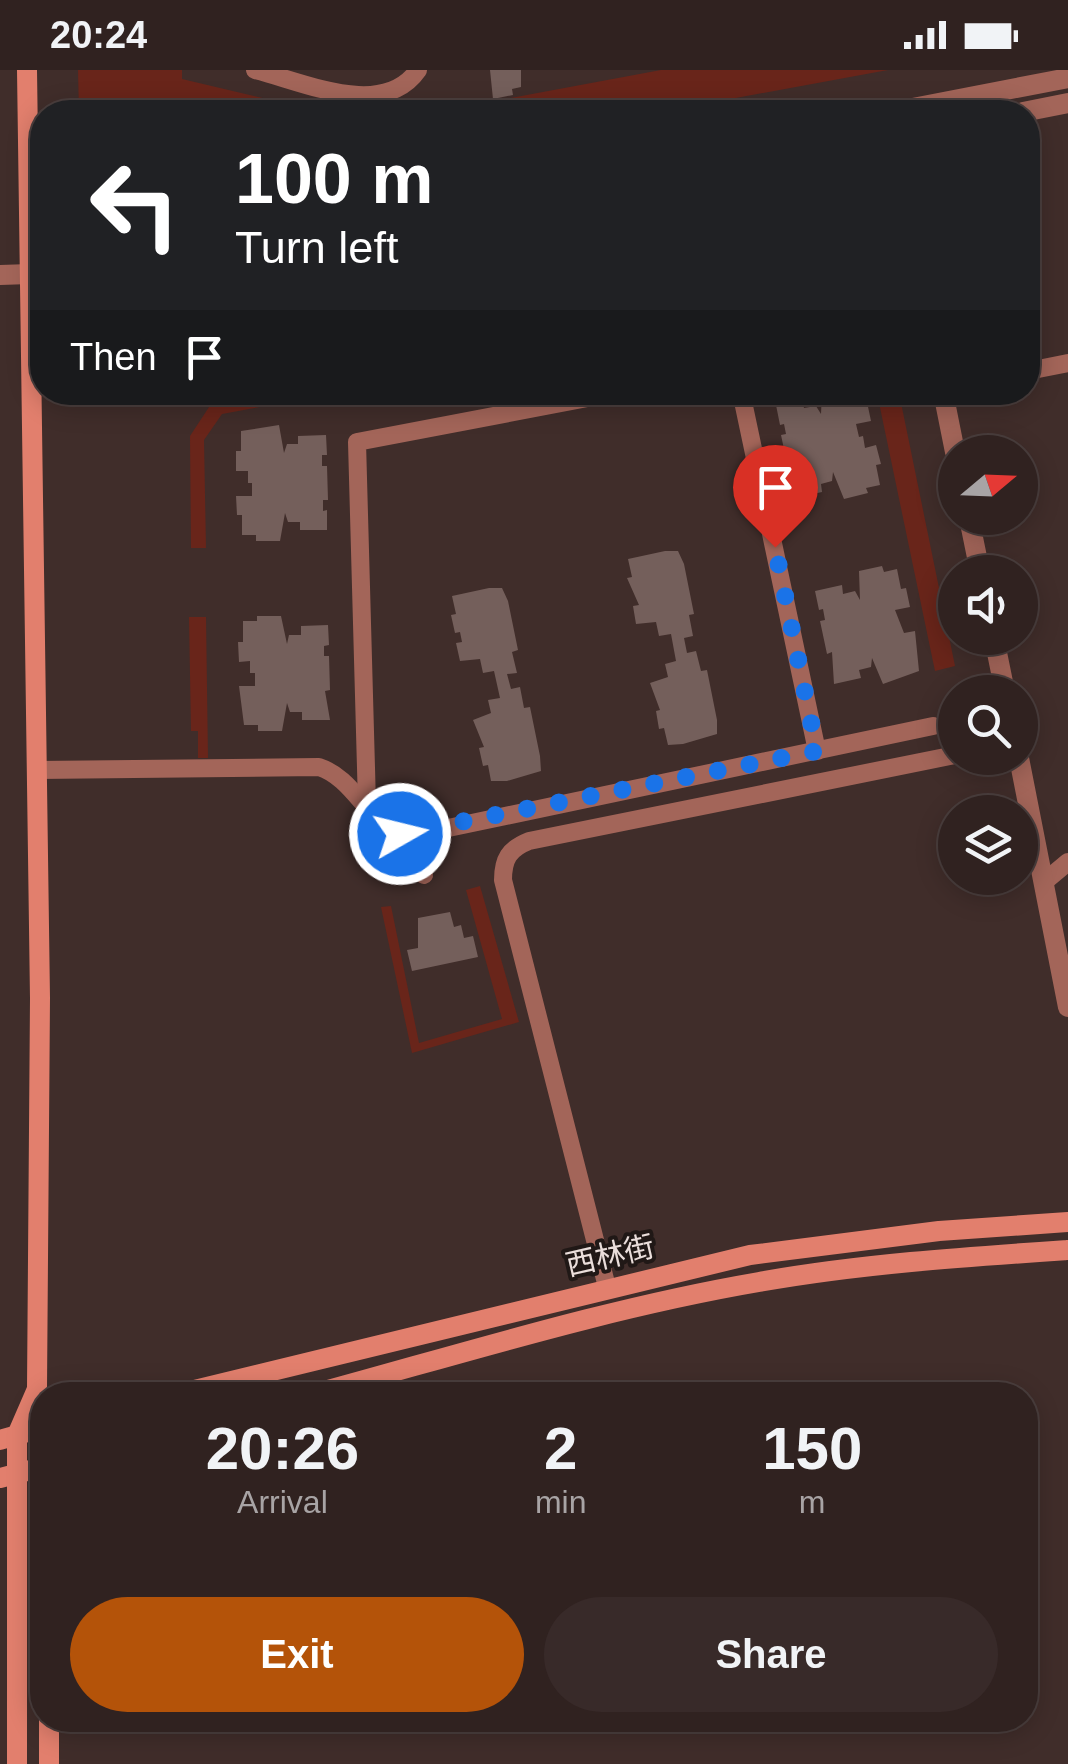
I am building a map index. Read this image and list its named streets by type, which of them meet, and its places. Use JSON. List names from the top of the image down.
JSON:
{
  "streets": {
    "main road": ["西林街"]
  },
  "north": "right",
  "page": {
    "status": "20:24",
    "turn": ["100 m", "Turn left"],
    "then": "Then",
    "eta": [
      "20:26",
      "Arrival",
      "2",
      "min",
      "150",
      "m"
    ],
    "buttons": ["Exit", "Share"]
  }
}
